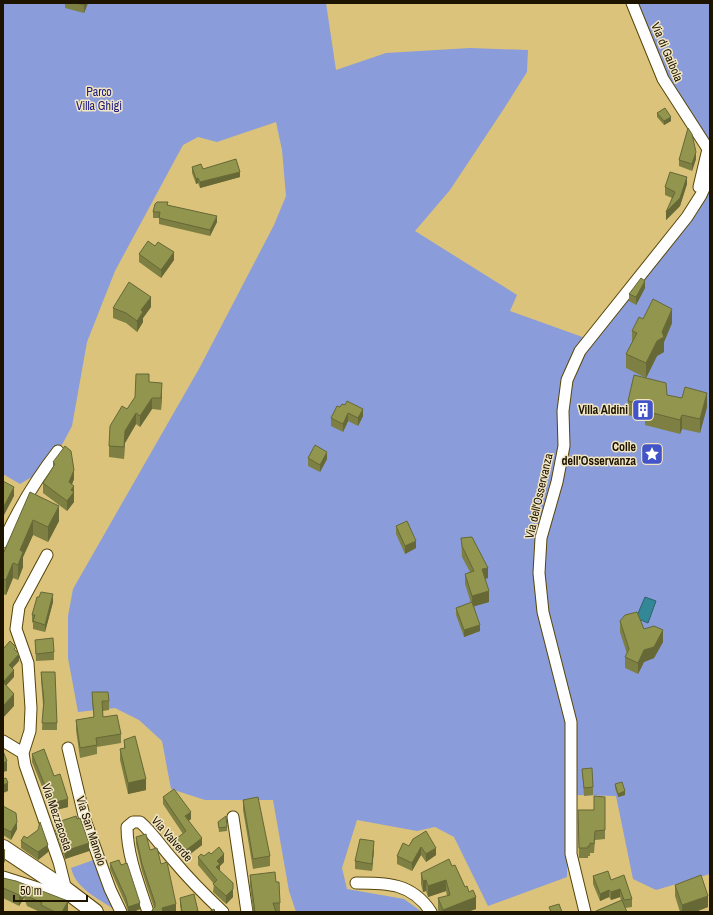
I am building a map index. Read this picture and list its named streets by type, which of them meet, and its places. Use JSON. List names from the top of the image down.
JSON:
{
  "streets": {
    "street": [
      "Via di Gaibola",
      "Via dell'Osservanza",
      "Via Mezzacosta",
      "Via San Mamolo",
      "Via Valverde"
    ]
  },
  "crossings": [
    ["Via di Gaibola", "Via dell'Osservanza"]
  ],
  "parks": ["Parco Villa Ghigi"],
  "places": {
    "building": ["Villa Aldini"],
    "place": ["Colle dell'Osservanza"]
  },
  "scale_bar": "50 m"
}
